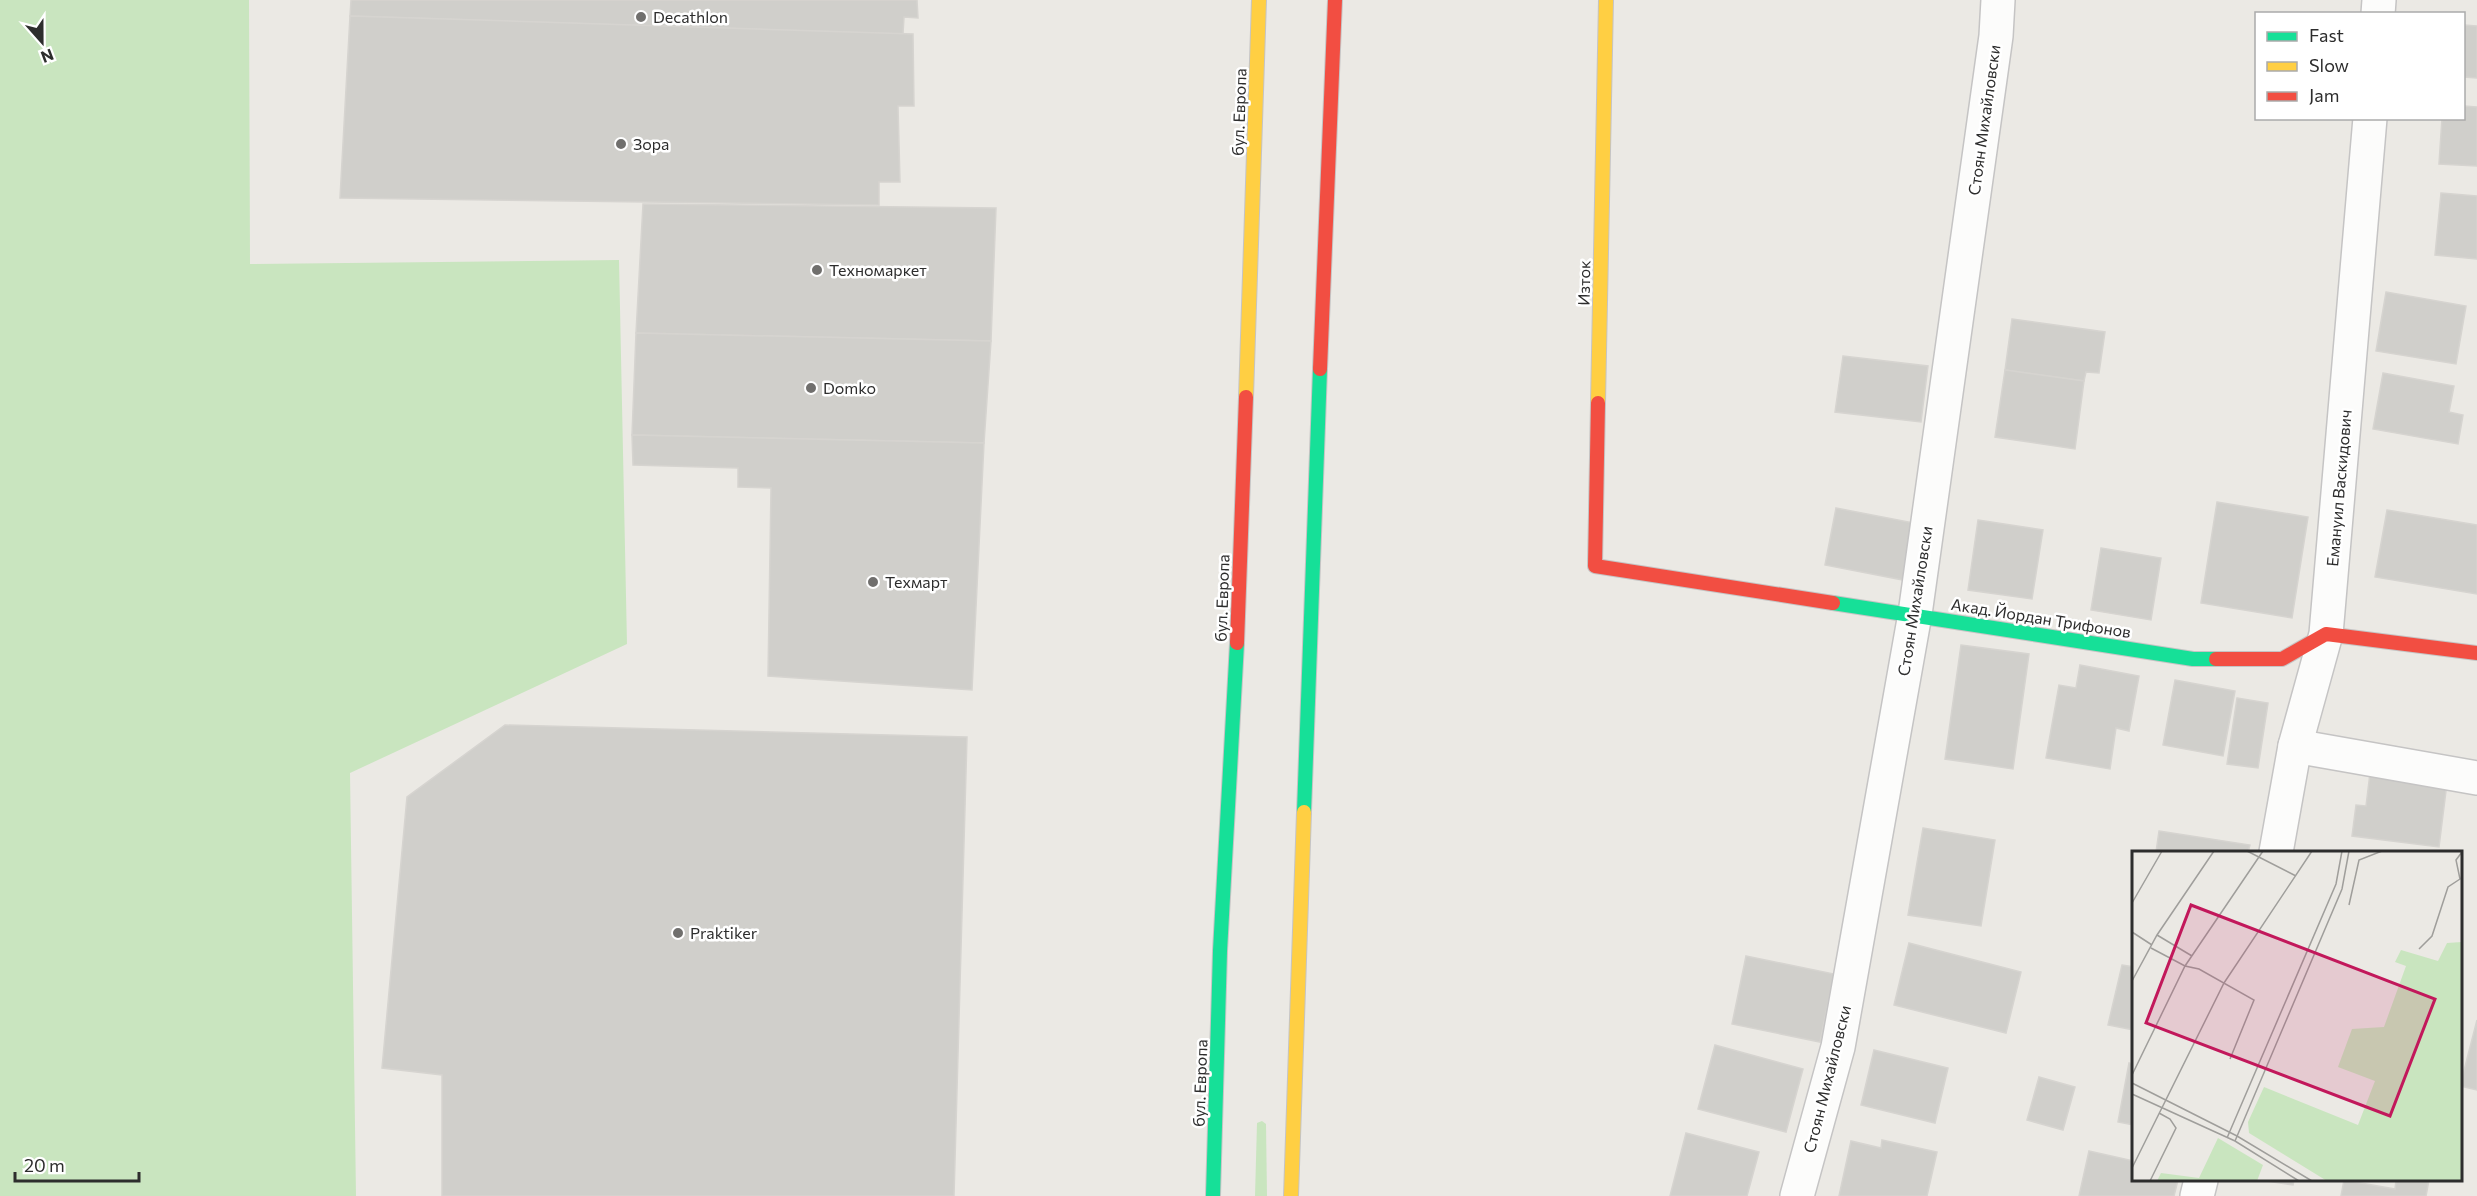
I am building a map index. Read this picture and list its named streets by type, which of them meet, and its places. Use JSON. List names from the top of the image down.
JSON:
{
  "streets": {
    "street": [
      "бул. Европа",
      "Стоян Михайловски",
      "Изток",
      "Емануил Васкидович",
      "Акад. Йордан Трифонов"
    ]
  },
  "crossings": [
    ["Стоян Михайловски", "Акад. Йордан Трифонов"],
    ["Изток", "Акад. Йордан Трифонов"],
    ["Емануил Васкидович", "Акад. Йордан Трифонов"]
  ],
  "places": [
    "Decathlon",
    "Зора",
    "Техномаркет",
    "Domko",
    "Техмарт",
    "Praktiker"
  ],
  "legend": ["Fast", "Slow", "Jam"],
  "scale_bar": "20 m",
  "north": "bottom"
}
